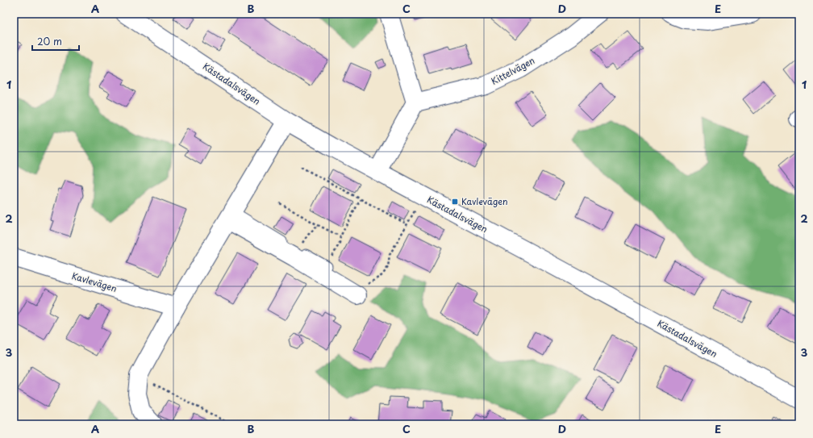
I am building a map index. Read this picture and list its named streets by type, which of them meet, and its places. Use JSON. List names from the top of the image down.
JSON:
{
  "streets": {
    "street": ["Kittelvägen", "Kästadalsvägen", "Kavlevägen"]
  },
  "places": {
    "transit": ["Kavlevägen"]
  },
  "scale_bar": "20 m",
  "grid": {
    "columns": [
      "A",
      "B",
      "C",
      "D",
      "E"
    ],
    "rows": ["1", "2", "3"]
  }
}
